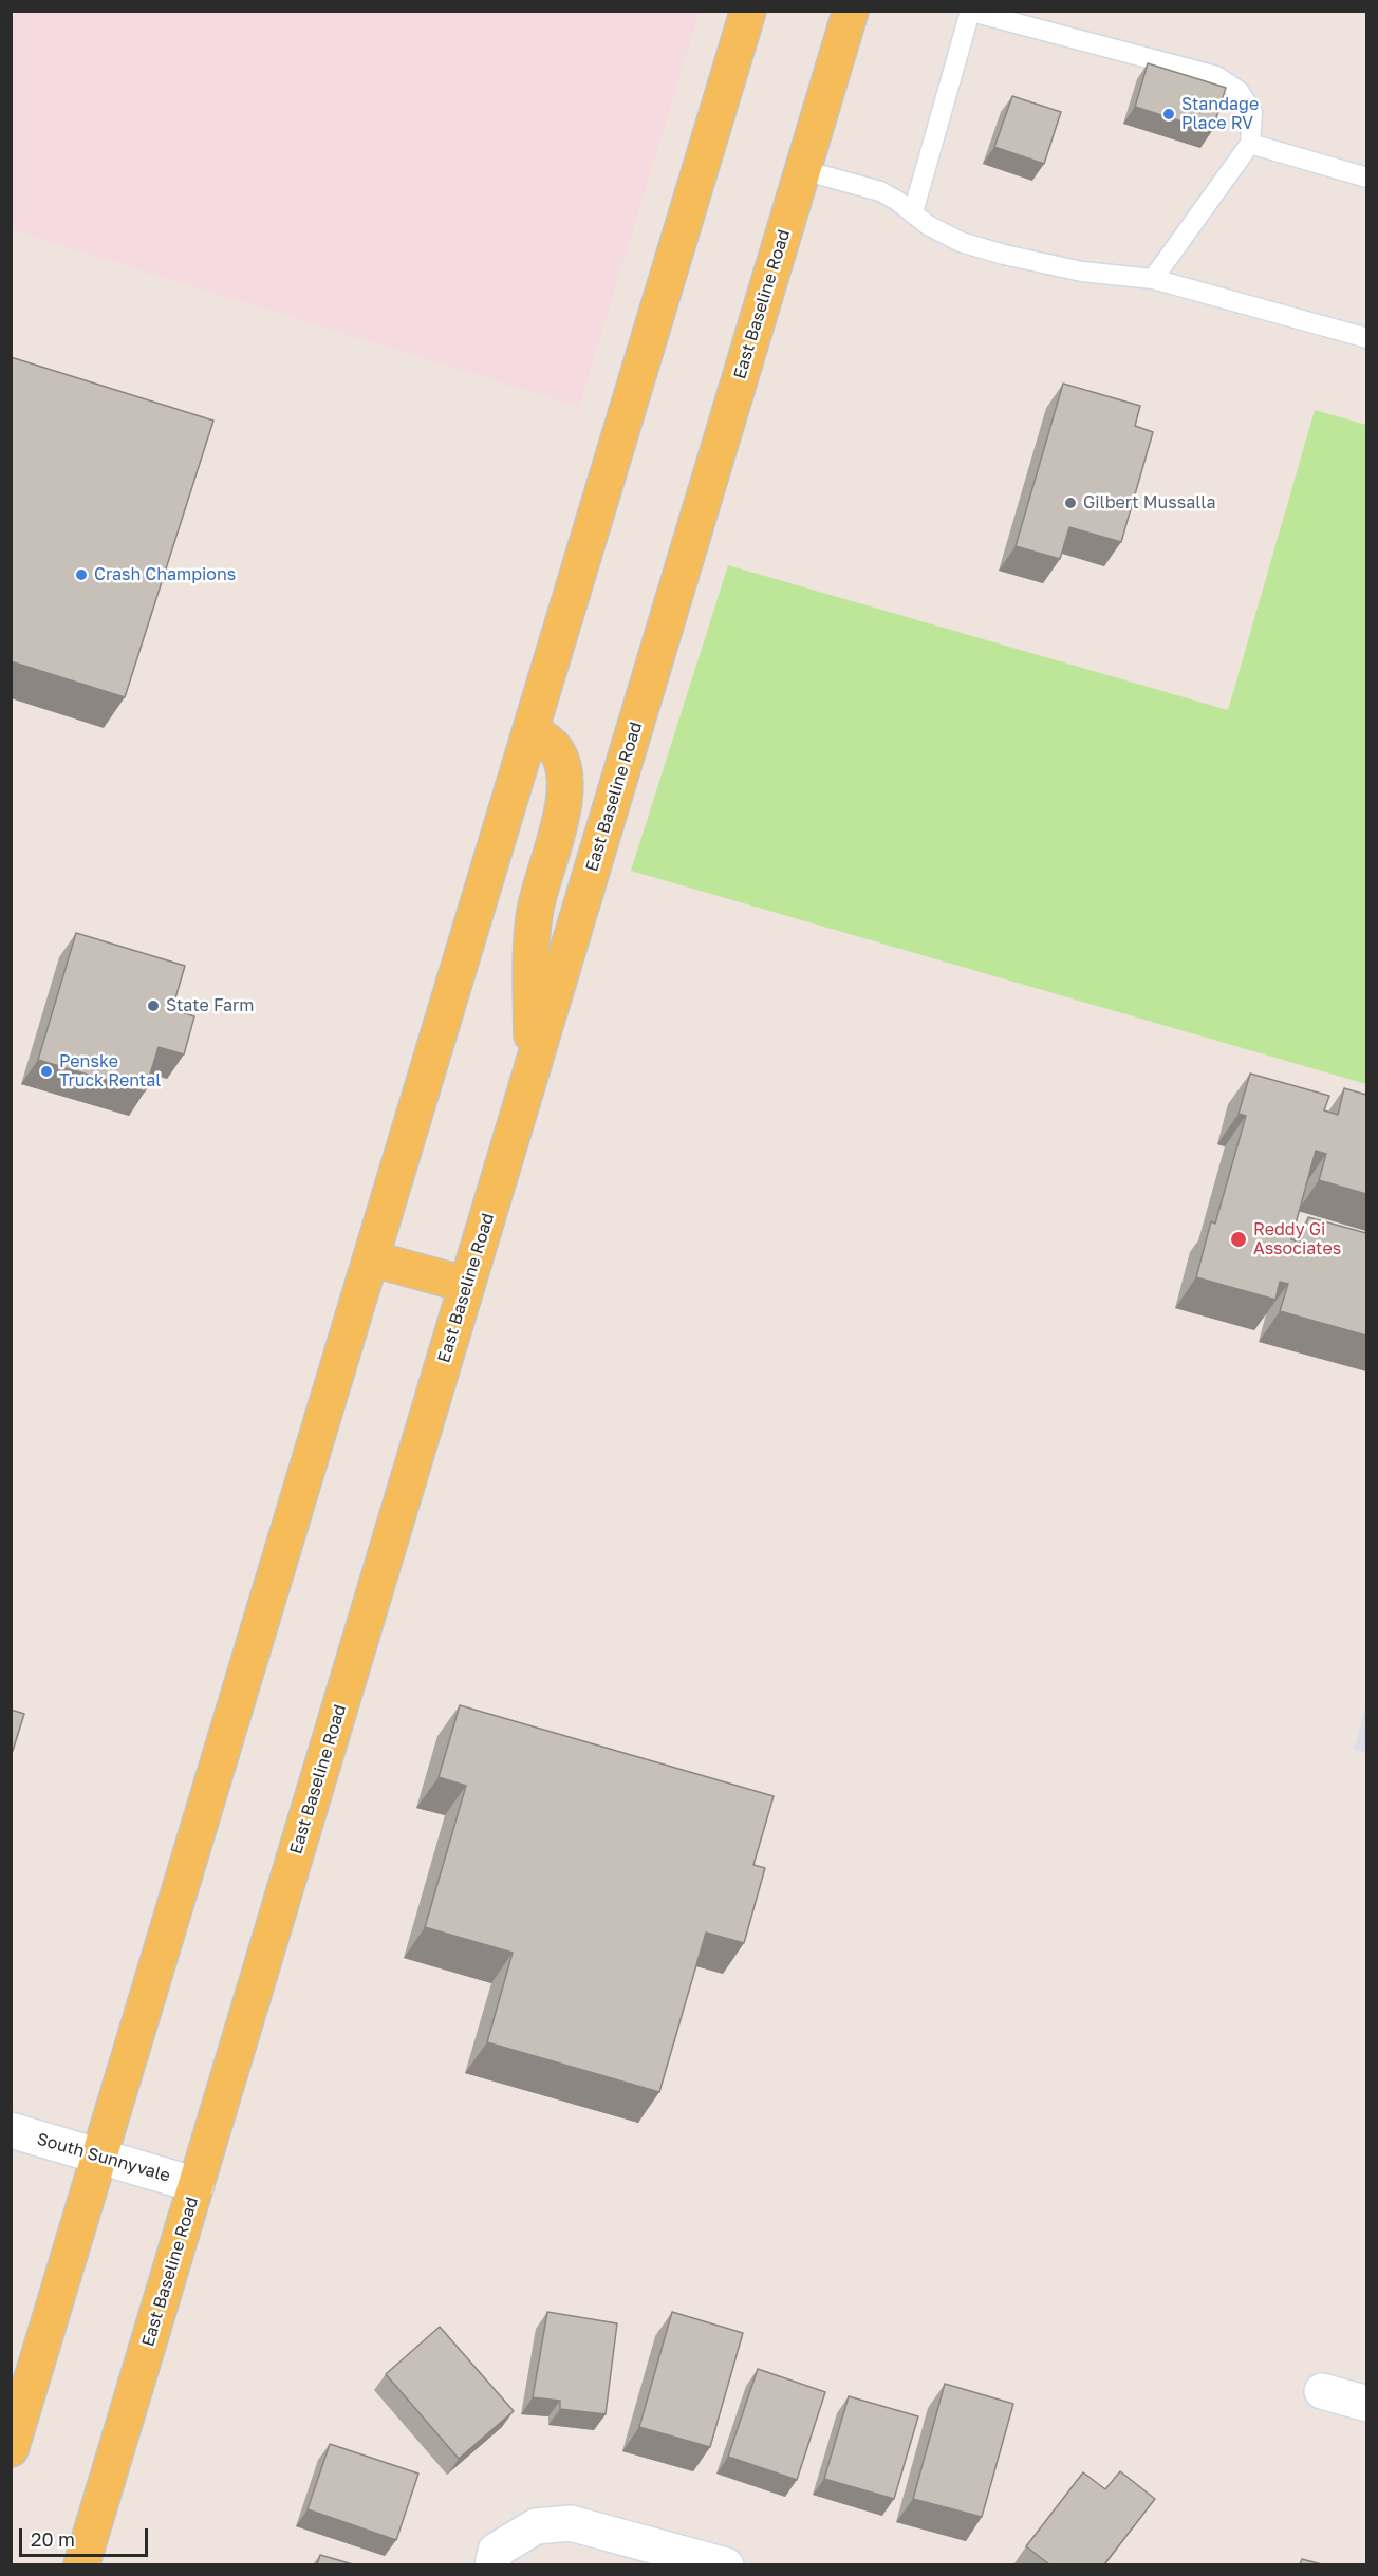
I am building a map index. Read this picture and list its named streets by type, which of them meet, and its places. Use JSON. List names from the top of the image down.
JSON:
{
  "streets": {
    "main road": ["East Baseline Road"],
    "street": ["South Sunnyvale"]
  },
  "crossings": [
    ["East Baseline Road", "South Sunnyvale"]
  ],
  "places": [
    "Standage Place RV",
    "Gilbert Mussalla",
    "Crash Champions",
    "State Farm",
    "Penske Truck Rental",
    "Reddy Gi Associates"
  ],
  "scale_bar": "20 m"
}
